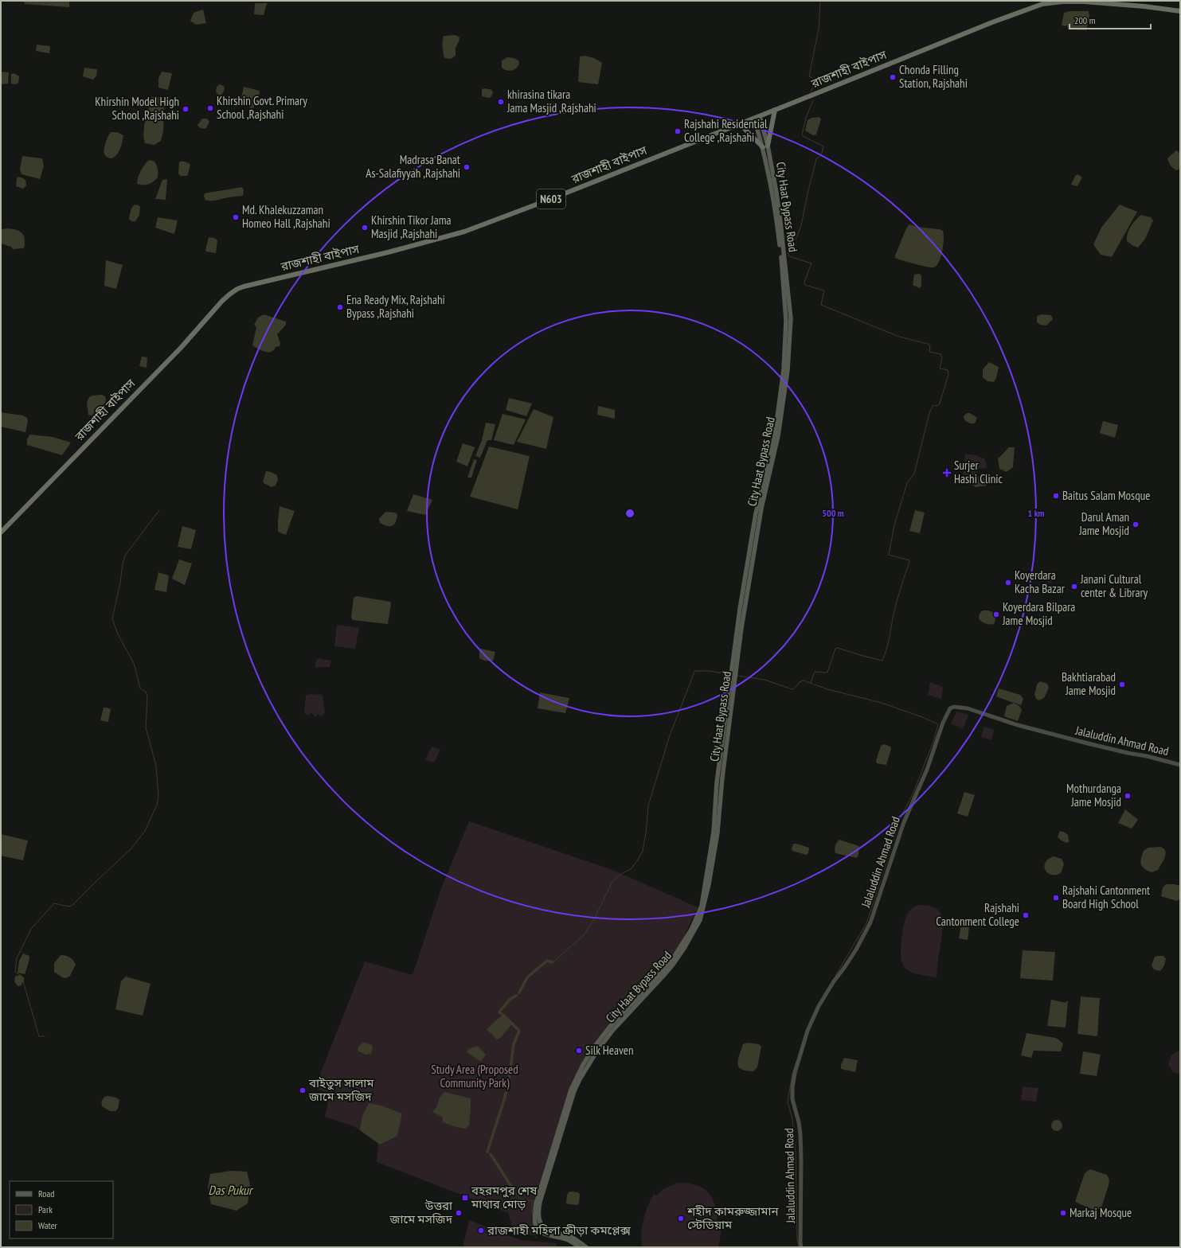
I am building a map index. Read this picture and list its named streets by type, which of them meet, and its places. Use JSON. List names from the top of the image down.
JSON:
{
  "streets": {
    "highway": ["রাজশাহী বাইপাস", "N603"],
    "main road": ["City Haat Bypass Road"],
    "street": ["Jalaluddin Ahmad Road"]
  },
  "crossings": [
    ["রাজশাহী বাইপাস", "City Haat Bypass Road"]
  ],
  "water": ["Das Pukur"],
  "parks": ["Study Area (Proposed Community Park)"],
  "places": {
    "other": [
      "Chonda Filling Station, Rajshahi",
      "khirasina tikara Jama Masjid ,Rajshahi",
      "Khirshin Govt. Primary School ,Rajshahi",
      "Khirshin Model High School ,Rajshahi",
      "Rajshahi Residential College ,Rajshahi",
      "Madrasa Banat As-Salafiyyah ,Rajshahi",
      "Md. Khalekuzzaman Homeo Hall ,Rajshahi",
      "Khirshin Tikor Jama Masjid ,Rajshahi",
      "Ena Ready Mix, Rajshahi Bypass ,Rajshahi",
      "Baitus Salam Mosque",
      "Darul Aman Jame Mosjid",
      "Koyerdara Kacha Bazar",
      "Janani Cultural center & Library",
      "Koyerdara Bilpara Jame Mosjid",
      "Bakhtiarabad Jame Mosjid",
      "Mothurdanga Jame Mosjid",
      "Rajshahi Cantonment Board High School",
      "Rajshahi Cantonment College",
      "Silk Heaven",
      "বাইতুস সালাম জামে মসজিদ",
      "উত্তরা জামে মসজিদ",
      "Markaj Mosque",
      "শহীদ কামরুজ্জামান স্টেডিয়াম",
      "রাজশাহী মহিলা ক্রীড়া কমপ্লেক্স"
    ],
    "health": ["Surjer Hashi Clinic"],
    "transit": ["বহরমপুর শেষ মাথার মোড়"]
  },
  "legend": ["Road", "Park", "Water"],
  "scale_bar": "200 m",
  "rings": ["500 m", "1 km"]
}
